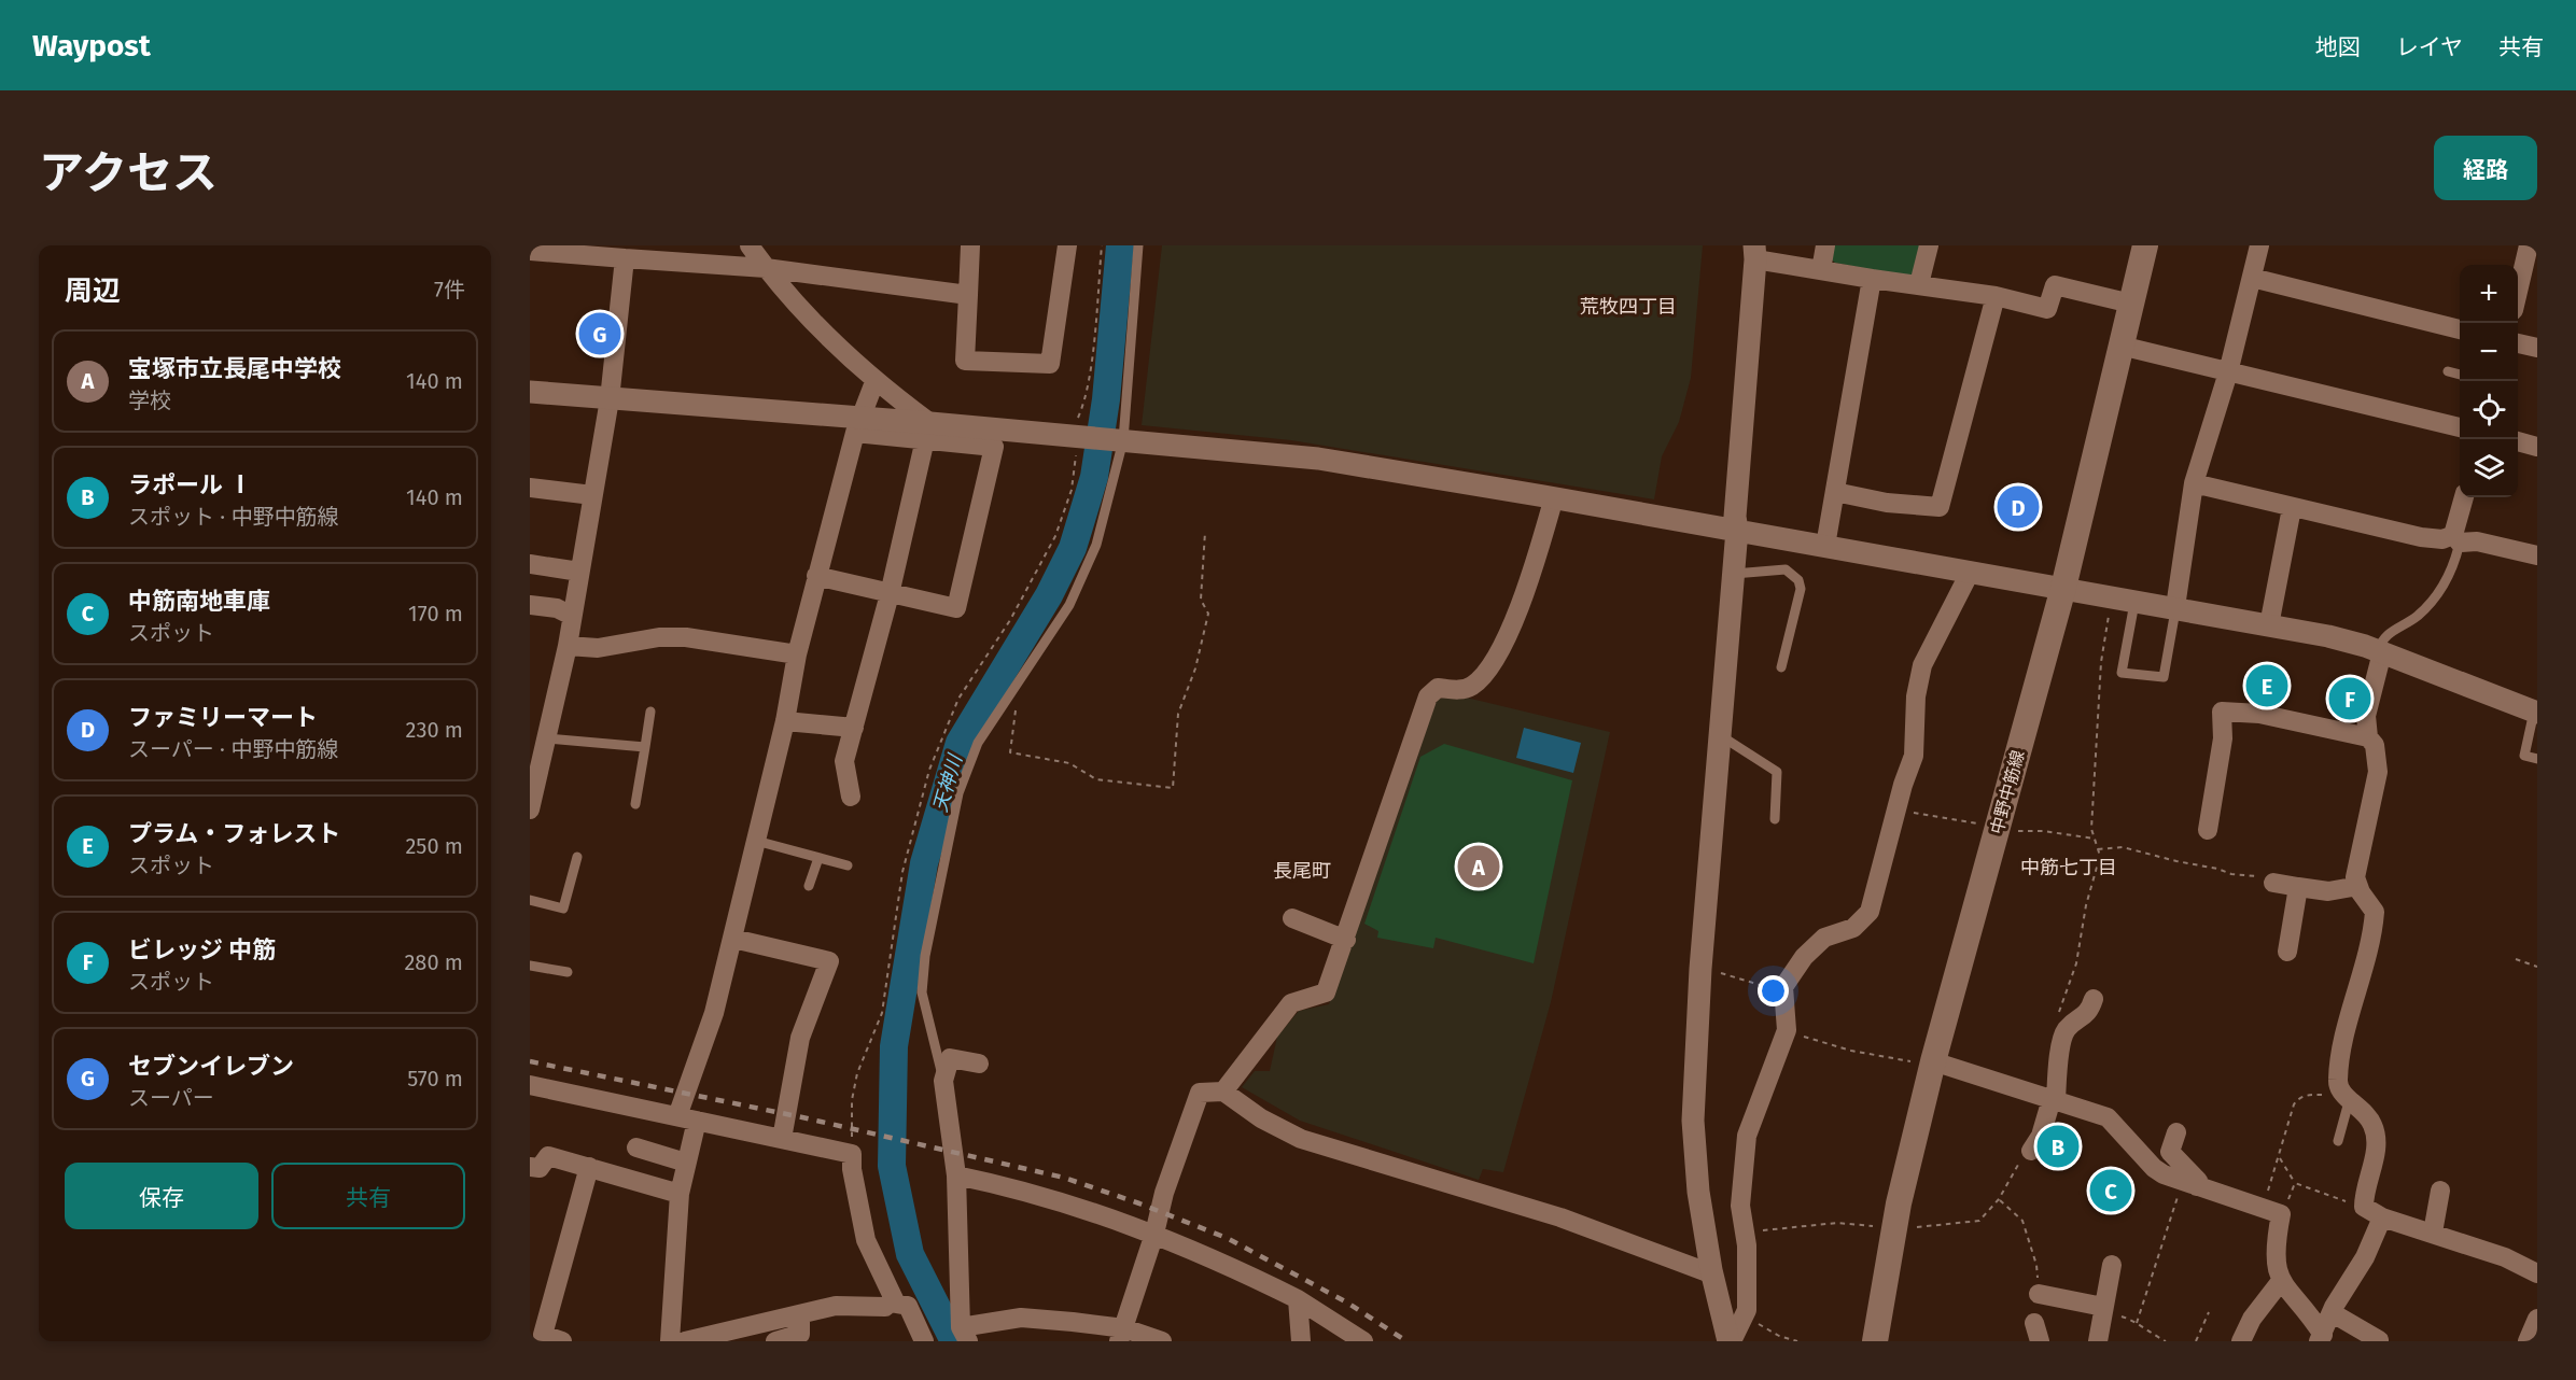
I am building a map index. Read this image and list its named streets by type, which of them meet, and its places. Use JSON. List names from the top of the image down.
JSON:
{
  "streets": {
    "main road": ["中野中筋線"]
  },
  "districts": ["荒牧四丁目", "中筋七丁目", "長尾町"],
  "water": ["天神川"],
  "page": {
    "header": "Waypost",
    "nav": ["地図", "レイヤ", "共有"],
    "title": "アクセス",
    "buttons": [
      "経路",
      ["保存", "共有"]
    ],
    "heading": ["周辺", "7件"],
    "map_buttons": ["+", "−"],
    "pins": [
      "G",
      "D",
      "E",
      "F",
      "A",
      "B",
      "C"
    ],
    "list": [
      {
        "mark": "A",
        "name": "宝塚市立長尾中学校",
        "note": "学校",
        "value": "140 m"
      },
      {
        "mark": "B",
        "name": "ラポール Ⅰ",
        "note": "スポット · 中野中筋線",
        "value": "140 m"
      },
      {
        "mark": "C",
        "name": "中筋南地車庫",
        "note": "スポット",
        "value": "170 m"
      },
      {
        "mark": "D",
        "name": "ファミリーマート",
        "note": "スーパー · 中野中筋線",
        "value": "230 m"
      },
      {
        "mark": "E",
        "name": "プラム・フォレスト",
        "note": "スポット",
        "value": "250 m"
      },
      {
        "mark": "F",
        "name": "ビレッジ 中筋",
        "note": "スポット",
        "value": "280 m"
      },
      {
        "mark": "G",
        "name": "セブンイレブン",
        "note": "スーパー",
        "value": "570 m"
      }
    ]
  }
}
